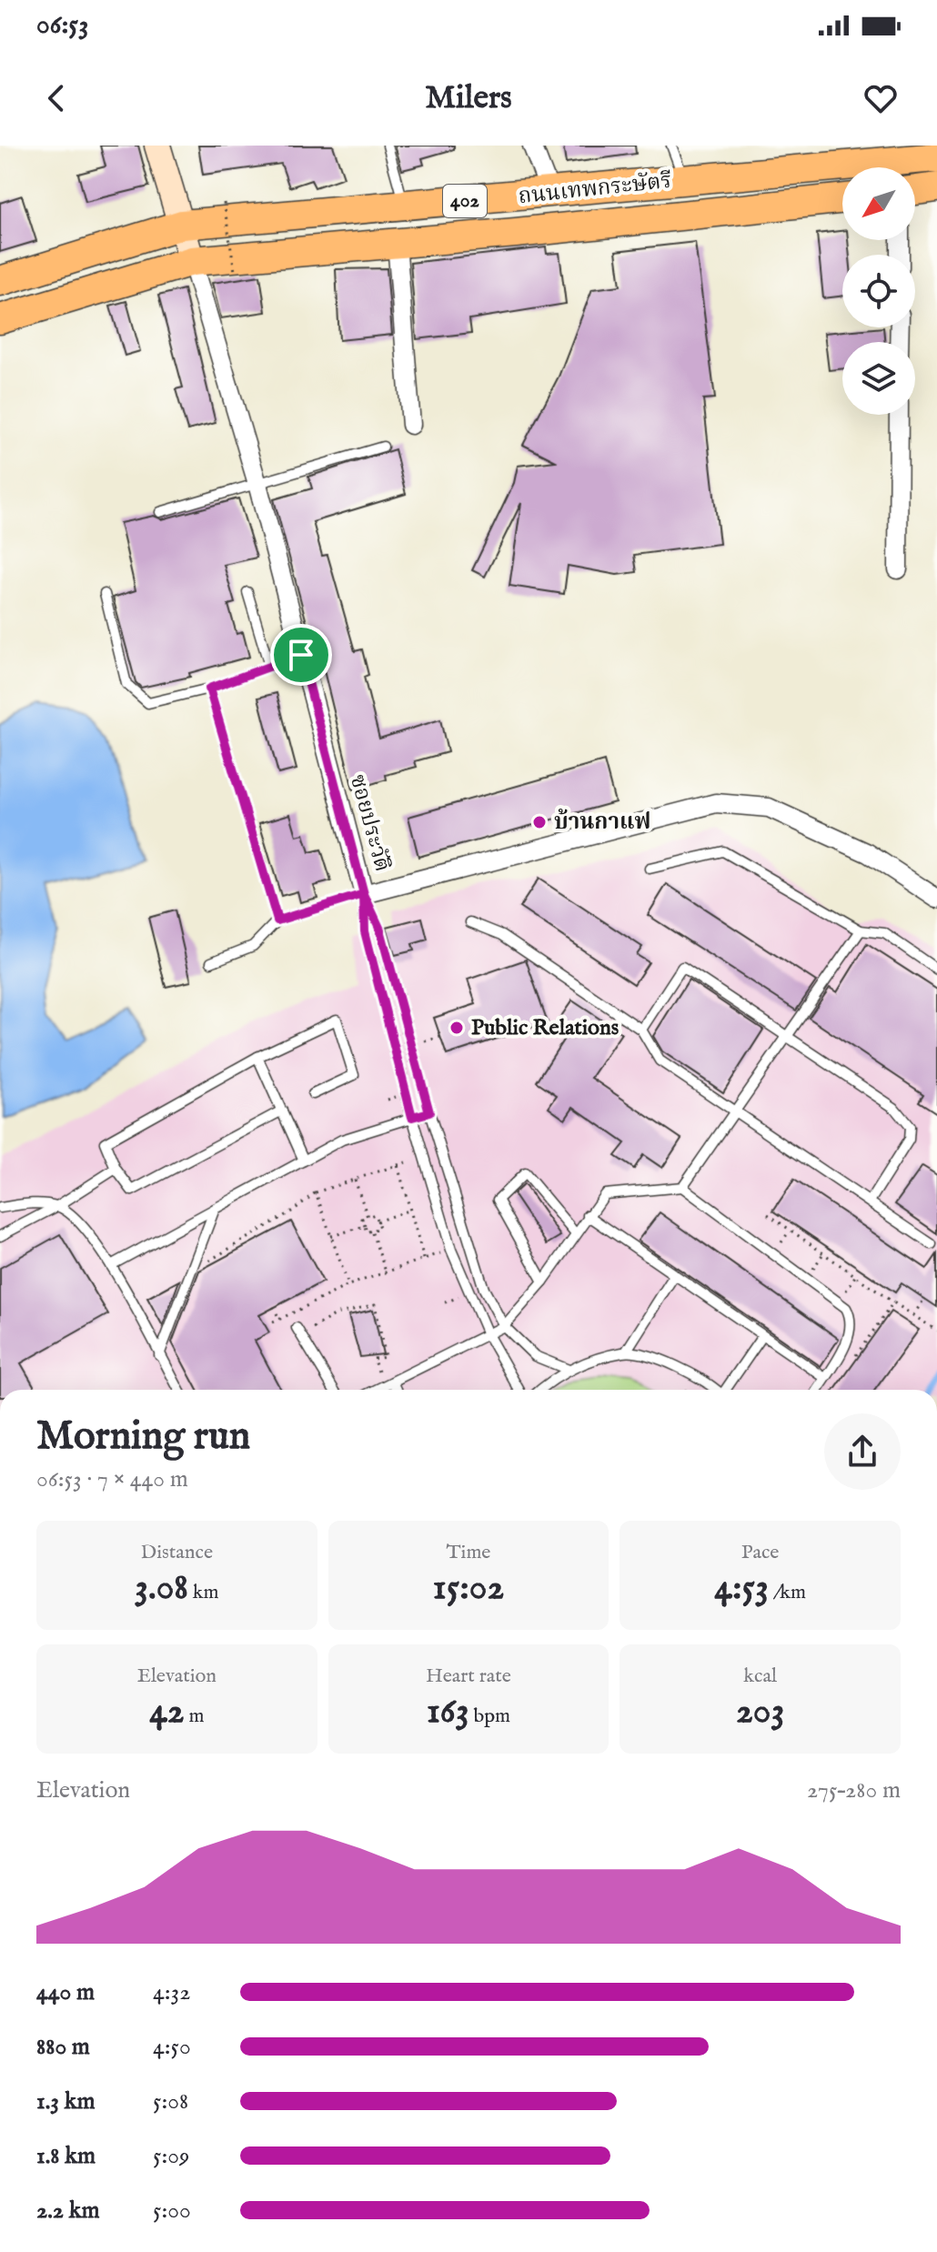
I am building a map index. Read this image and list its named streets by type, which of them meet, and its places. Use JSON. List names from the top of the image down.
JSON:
{
  "streets": {
    "main road": ["ถนนเทพกระษัตรี", "402"],
    "street": ["ซอยประวัติ"]
  },
  "crossings": [
    ["ถนนเทพกระษัตรี", "ซอยประวัติ"]
  ],
  "places": ["บ้านกาแฟ", "Public Relations"],
  "north": "bottom left",
  "page": {
    "status": "06:53",
    "header": "Milers",
    "heading": ["Morning run", "06:53 · 7 × 440 m"],
    "stats": [
      ["Distance", "3.08 km"],
      ["Time", "15:02"],
      ["Pace", "4:53 /km"],
      ["Elevation", "42 m"],
      ["Heart rate", "163 bpm"],
      ["kcal", "203"]
    ],
    "chart": ["Elevation", "275–280 m"],
    "list": [
      {
        "name": "440 m",
        "note": "4:32"
      },
      {
        "name": "880 m",
        "note": "4:50"
      },
      {
        "name": "1.3 km",
        "note": "5:08"
      },
      {
        "name": "1.8 km",
        "note": "5:09"
      },
      {
        "name": "2.2 km",
        "note": "5:00"
      }
    ]
  }
}
